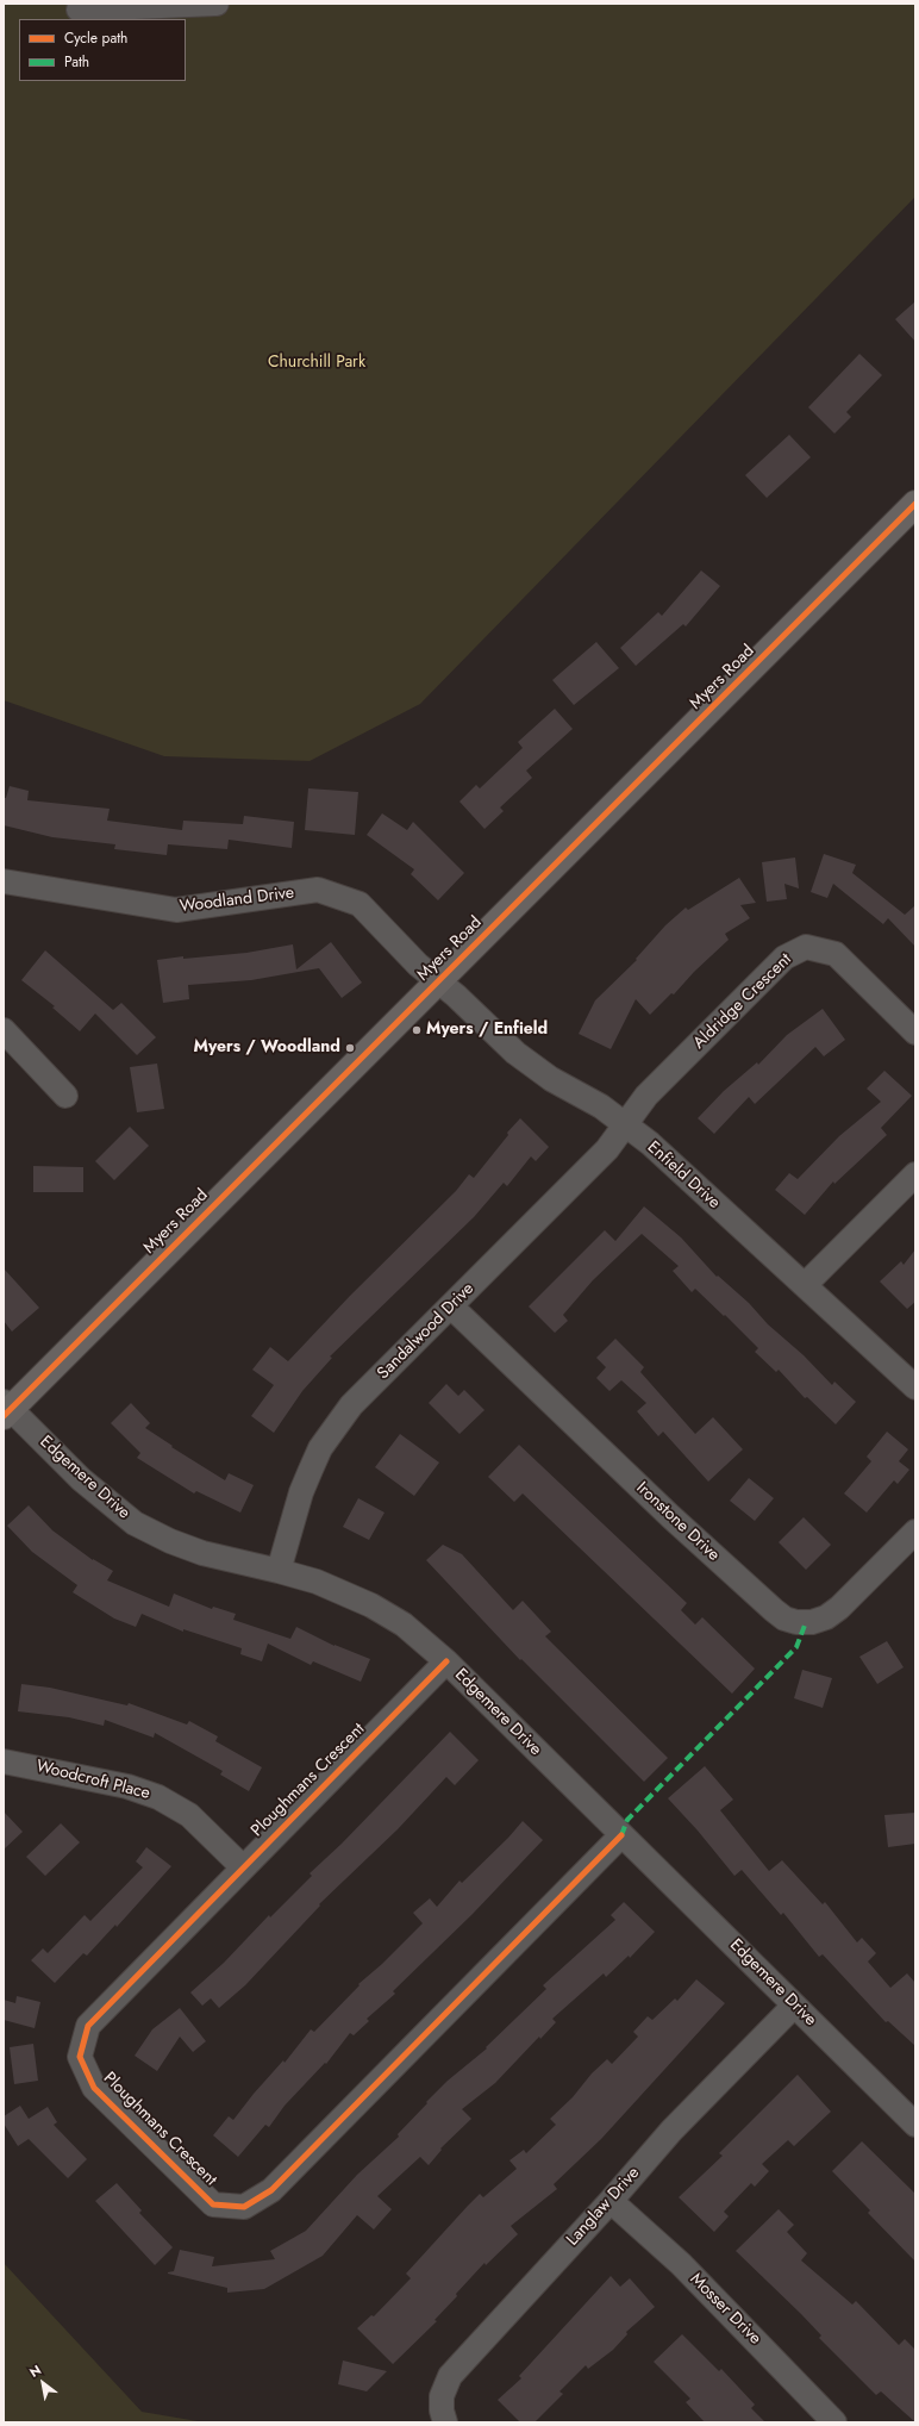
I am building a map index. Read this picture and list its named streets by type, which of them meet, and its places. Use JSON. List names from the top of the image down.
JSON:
{
  "streets": {
    "main road": ["Myers Road"],
    "street": [
      "Woodland Drive",
      "Aldridge Crescent",
      "Enfield Drive",
      "Sandalwood Drive",
      "Edgemere Drive",
      "Ironstone Drive",
      "Woodcroft Place",
      "Ploughmans Crescent",
      "Langlaw Drive",
      "Mosser Drive"
    ]
  },
  "crossings": [
    ["Myers Road", "Woodland Drive"],
    ["Myers Road", "Enfield Drive"],
    ["Myers Road", "Edgemere Drive"],
    ["Woodland Drive", "Enfield Drive"],
    ["Aldridge Crescent", "Enfield Drive"],
    ["Aldridge Crescent", "Sandalwood Drive"],
    ["Enfield Drive", "Sandalwood Drive"],
    ["Sandalwood Drive", "Edgemere Drive"],
    ["Sandalwood Drive", "Ironstone Drive"],
    ["Edgemere Drive", "Ploughmans Crescent"],
    ["Edgemere Drive", "Langlaw Drive"],
    ["Woodcroft Place", "Ploughmans Crescent"],
    ["Langlaw Drive", "Mosser Drive"]
  ],
  "parks": ["Churchill Park"],
  "places": ["Myers / Enfield", "Myers / Woodland"],
  "legend": ["Cycle path", "Path"],
  "north": "top left"
}
